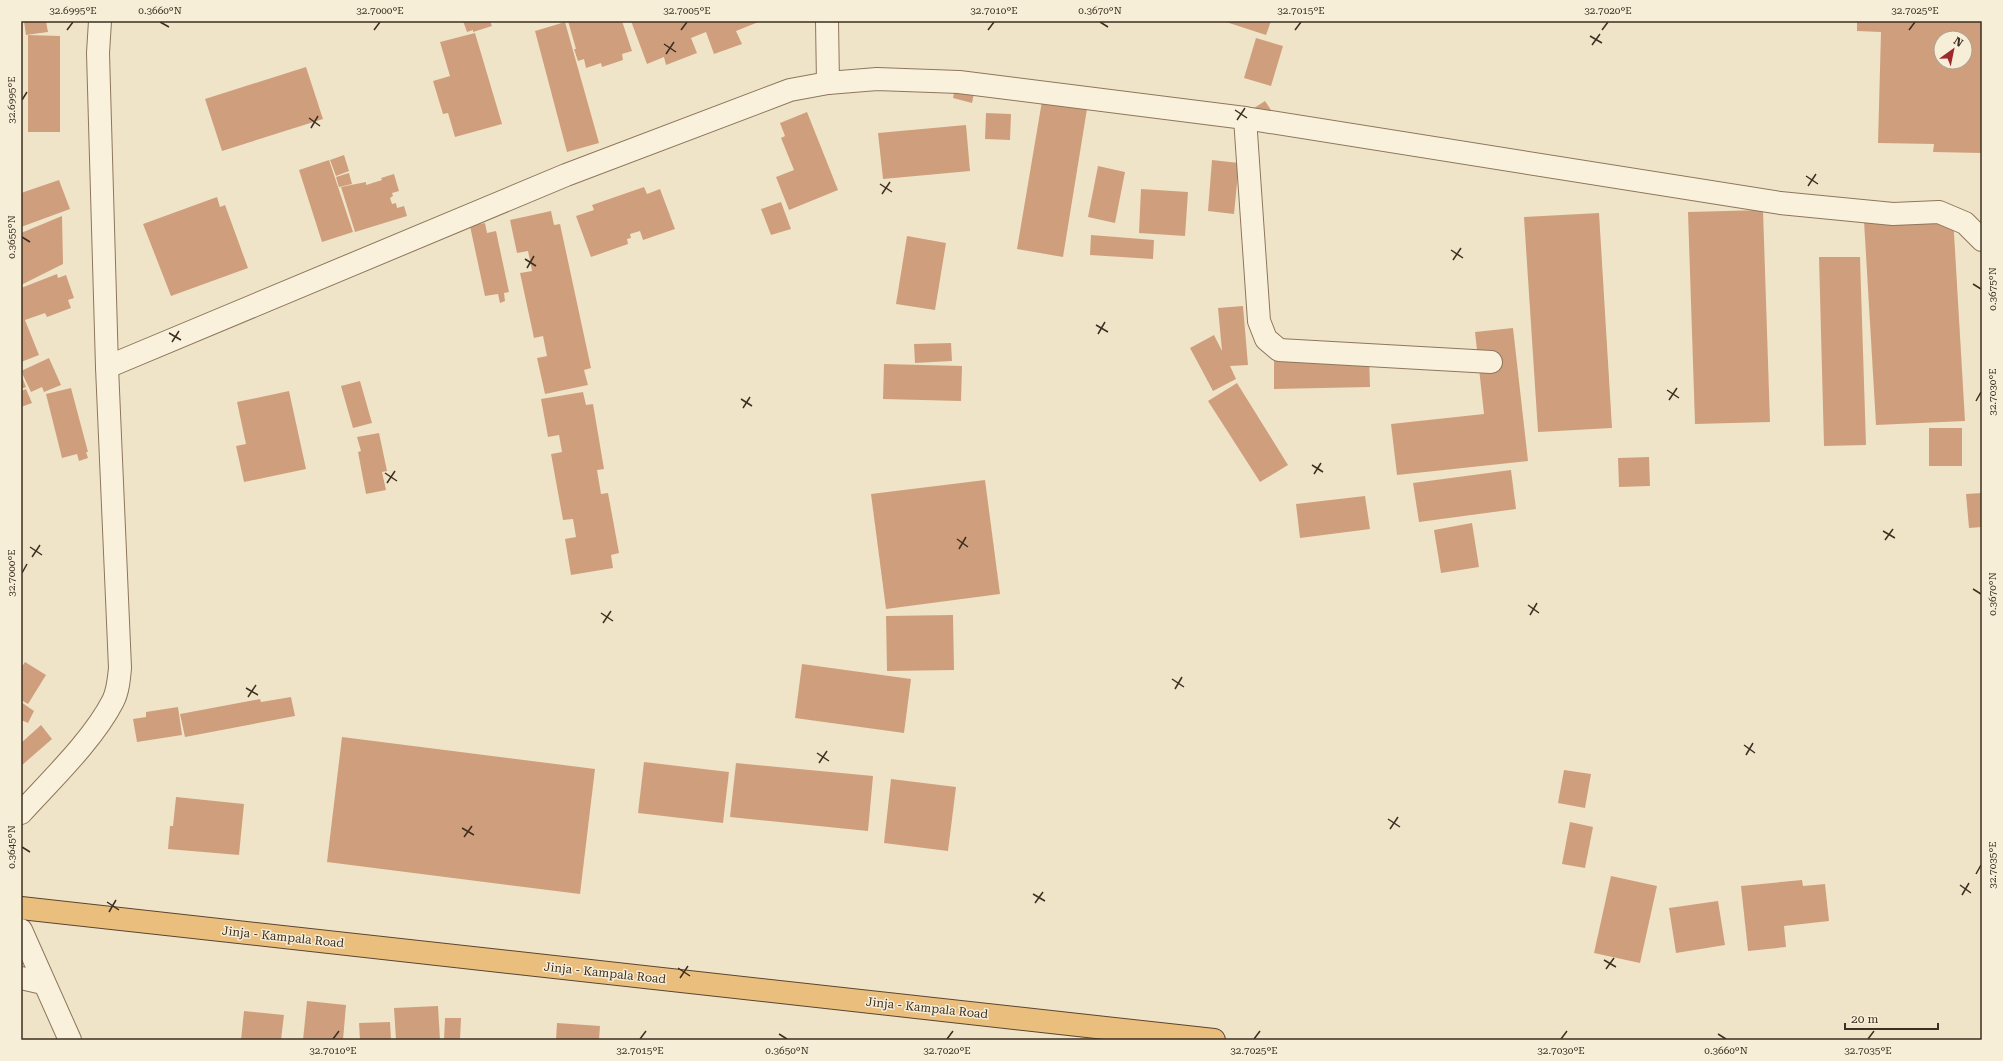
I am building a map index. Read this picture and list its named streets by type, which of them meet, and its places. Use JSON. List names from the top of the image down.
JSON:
{
  "streets": {
    "highway": ["Jinja - Kampala Road"]
  },
  "scale_bar": "20 m",
  "north": "top right",
  "coordinates": [
    "32.6995°E",
    "0.3660°N",
    "32.7000°E",
    "32.7005°E",
    "32.7010°E",
    "0.3670°N",
    "32.7015°E",
    "32.7020°E",
    "32.7025°E",
    "0.3655°N",
    "0.3675°N",
    "32.7030°E",
    "0.3645°N",
    "32.7035°E",
    "0.3650°N"
  ]
}
